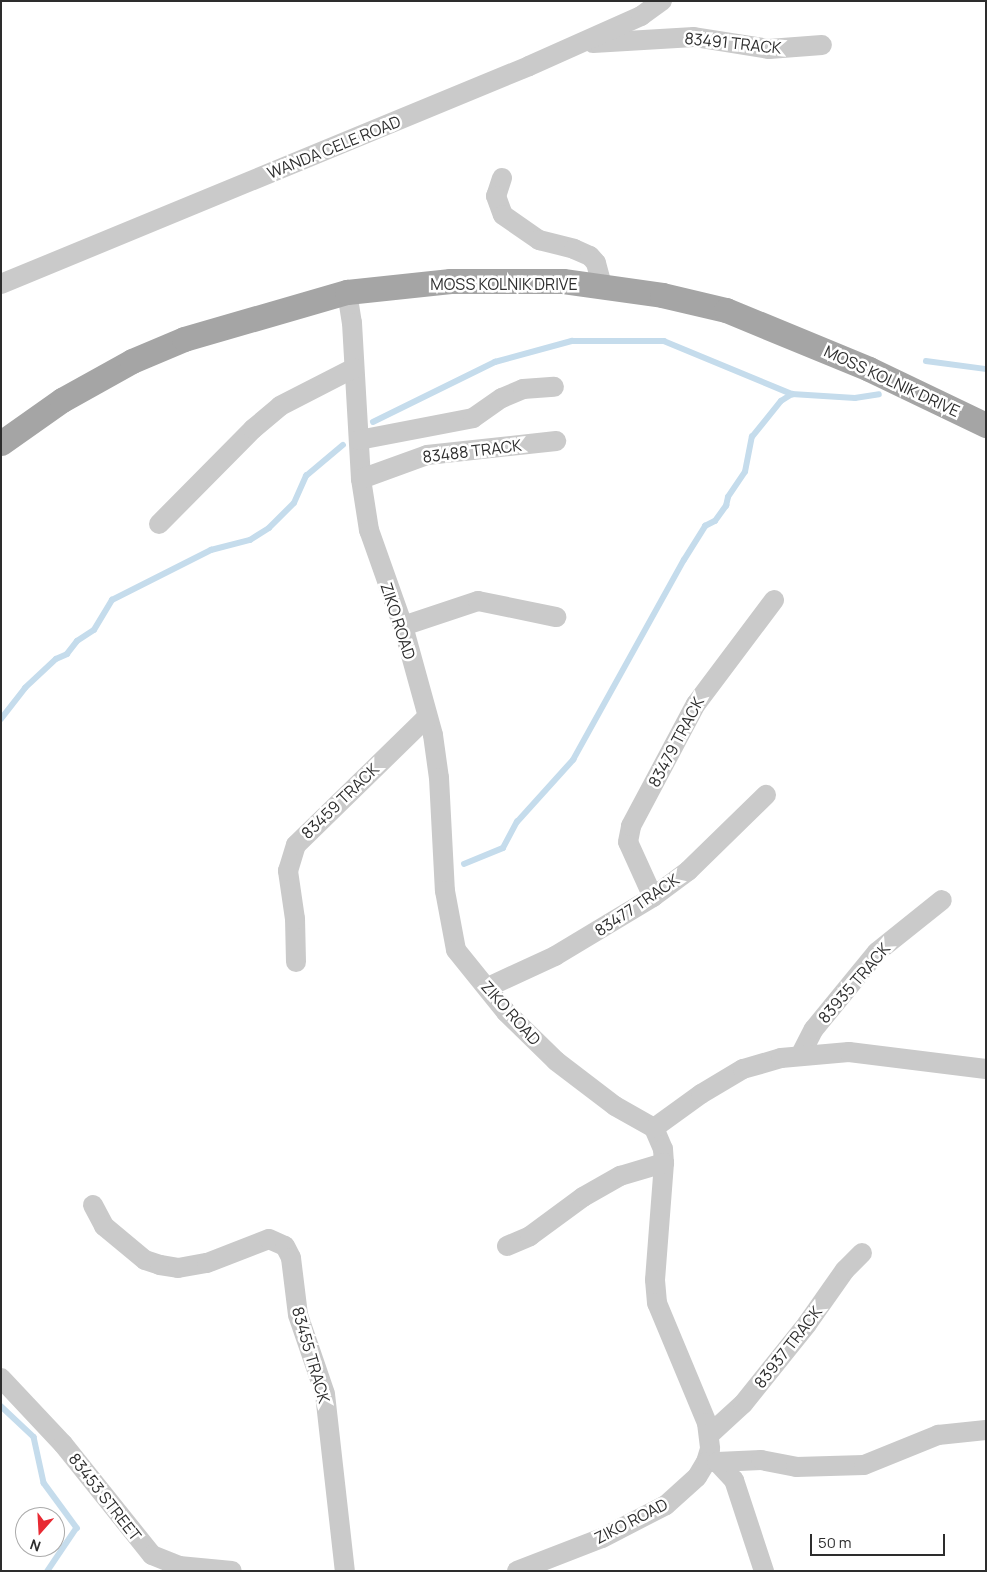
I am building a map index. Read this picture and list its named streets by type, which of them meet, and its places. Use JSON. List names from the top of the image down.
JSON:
{
  "streets": {
    "main road": ["MOSS KOLNIK DRIVE"],
    "street": [
      "83491 TRACK",
      "WANDA CELE ROAD",
      "83488 TRACK",
      "ZIKO ROAD",
      "83479 TRACK",
      "83459 TRACK",
      "83477 TRACK",
      "83935 TRACK",
      "83937 TRACK",
      "83455 TRACK",
      "83453 STREET"
    ]
  },
  "crossings": [
    ["83491 TRACK", "WANDA CELE ROAD"],
    ["MOSS KOLNIK DRIVE", "ZIKO ROAD"],
    ["83488 TRACK", "ZIKO ROAD"],
    ["ZIKO ROAD", "83459 TRACK"],
    ["ZIKO ROAD", "83477 TRACK"],
    ["ZIKO ROAD", "83935 TRACK"],
    ["ZIKO ROAD", "83937 TRACK"],
    ["83479 TRACK", "83477 TRACK"]
  ],
  "scale_bar": "50 m",
  "north": "bottom"
}
